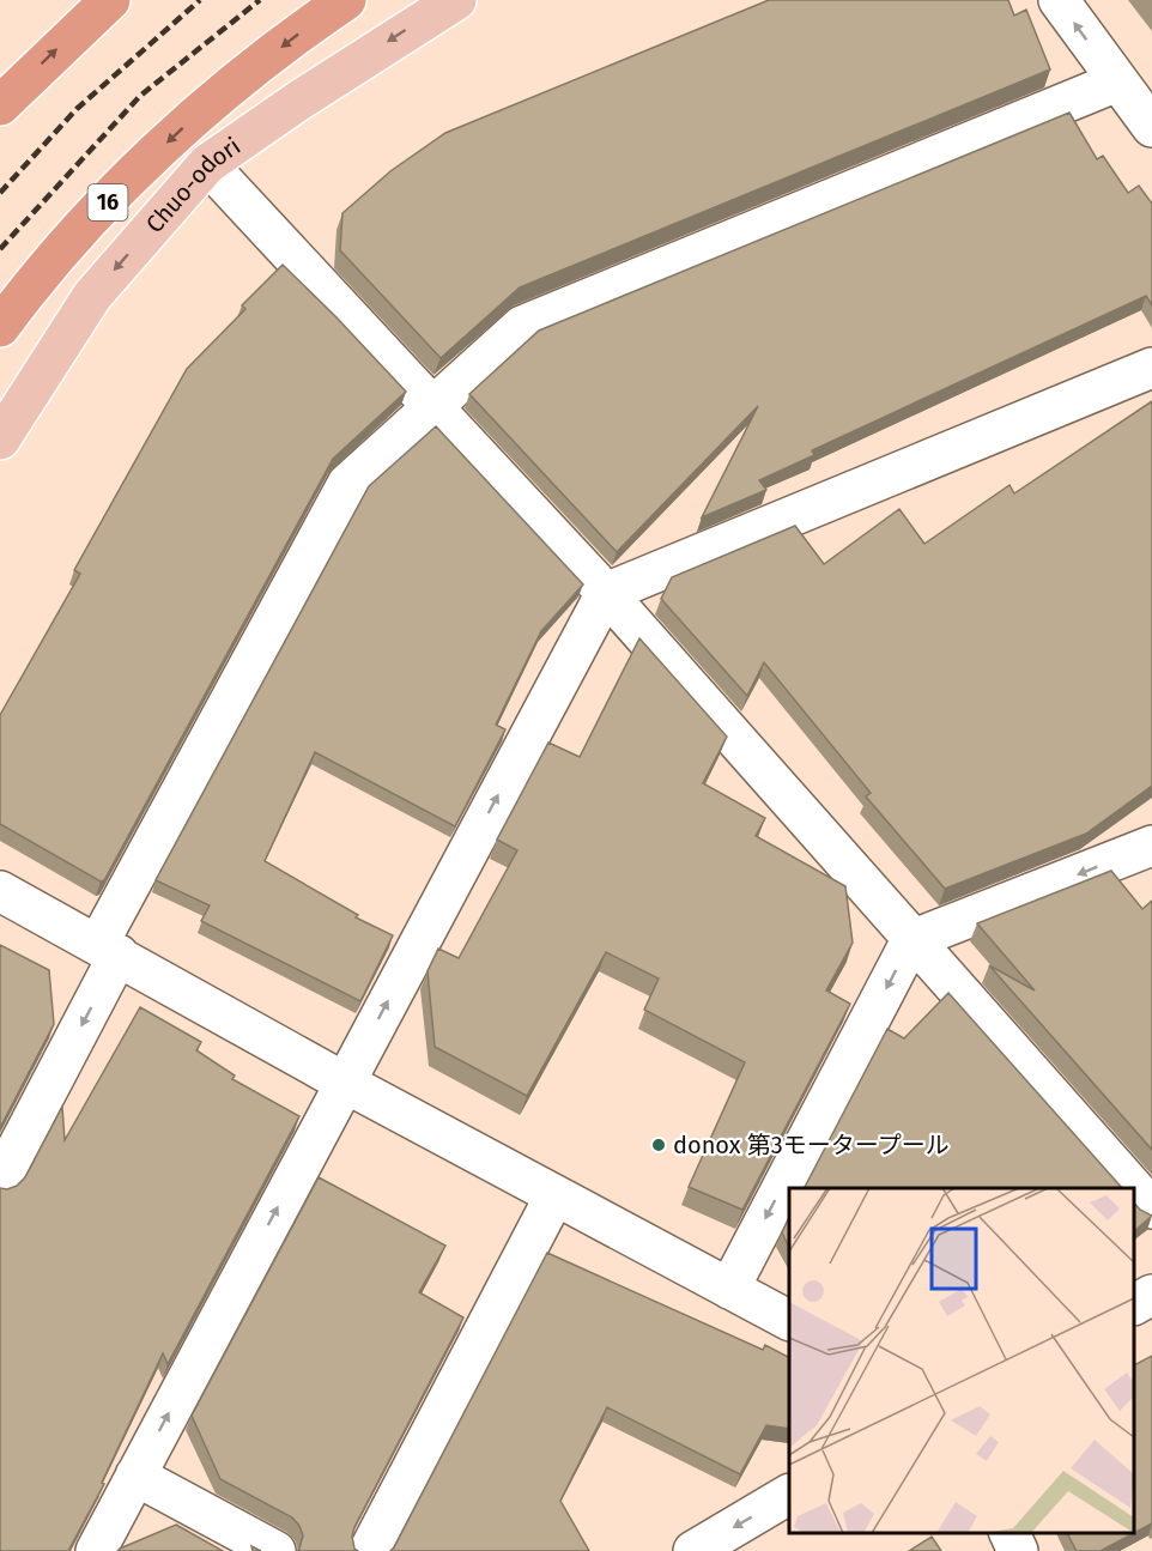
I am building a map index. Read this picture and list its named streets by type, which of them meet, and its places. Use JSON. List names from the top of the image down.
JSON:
{
  "streets": {
    "highway": ["16"],
    "main road": ["Chuo-odori"]
  },
  "one_way": ["Chuo-odori"],
  "places": ["donox 第3モータープール"]
}
